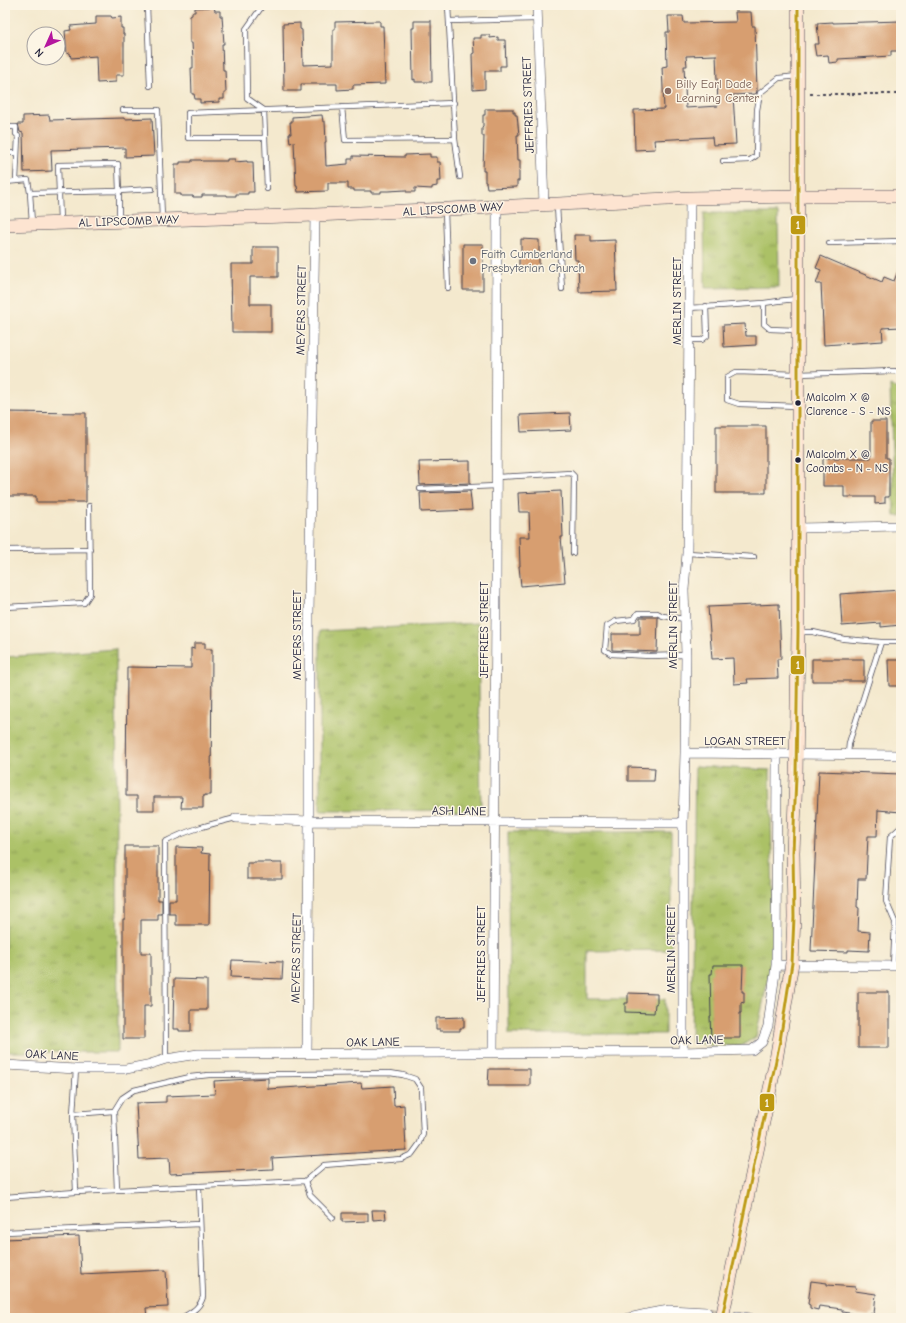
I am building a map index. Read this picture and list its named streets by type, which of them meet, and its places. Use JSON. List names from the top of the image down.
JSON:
{
  "streets": {
    "street": [
      "JEFFRIES STREET",
      "AL LIPSCOMB WAY",
      "MERLIN STREET",
      "MEYERS STREET",
      "LOGAN STREET",
      "ASH LANE",
      "OAK LANE"
    ]
  },
  "crossings": [
    ["JEFFRIES STREET", "AL LIPSCOMB WAY"],
    ["JEFFRIES STREET", "ASH LANE"],
    ["JEFFRIES STREET", "OAK LANE"],
    ["AL LIPSCOMB WAY", "MERLIN STREET"],
    ["AL LIPSCOMB WAY", "MEYERS STREET"],
    ["MERLIN STREET", "LOGAN STREET"],
    ["MERLIN STREET", "ASH LANE"],
    ["MERLIN STREET", "OAK LANE"],
    ["MEYERS STREET", "ASH LANE"],
    ["MEYERS STREET", "OAK LANE"]
  ],
  "places": [
    "Billy Earl Dade Learning Center",
    "Faith Cumberland Presbyterian Church",
    "Malcolm X @ Clarence - S - NS",
    "Malcolm X @ Coombs - N - NS"
  ],
  "lines": ["transit line 1"],
  "north": "bottom left"
}
